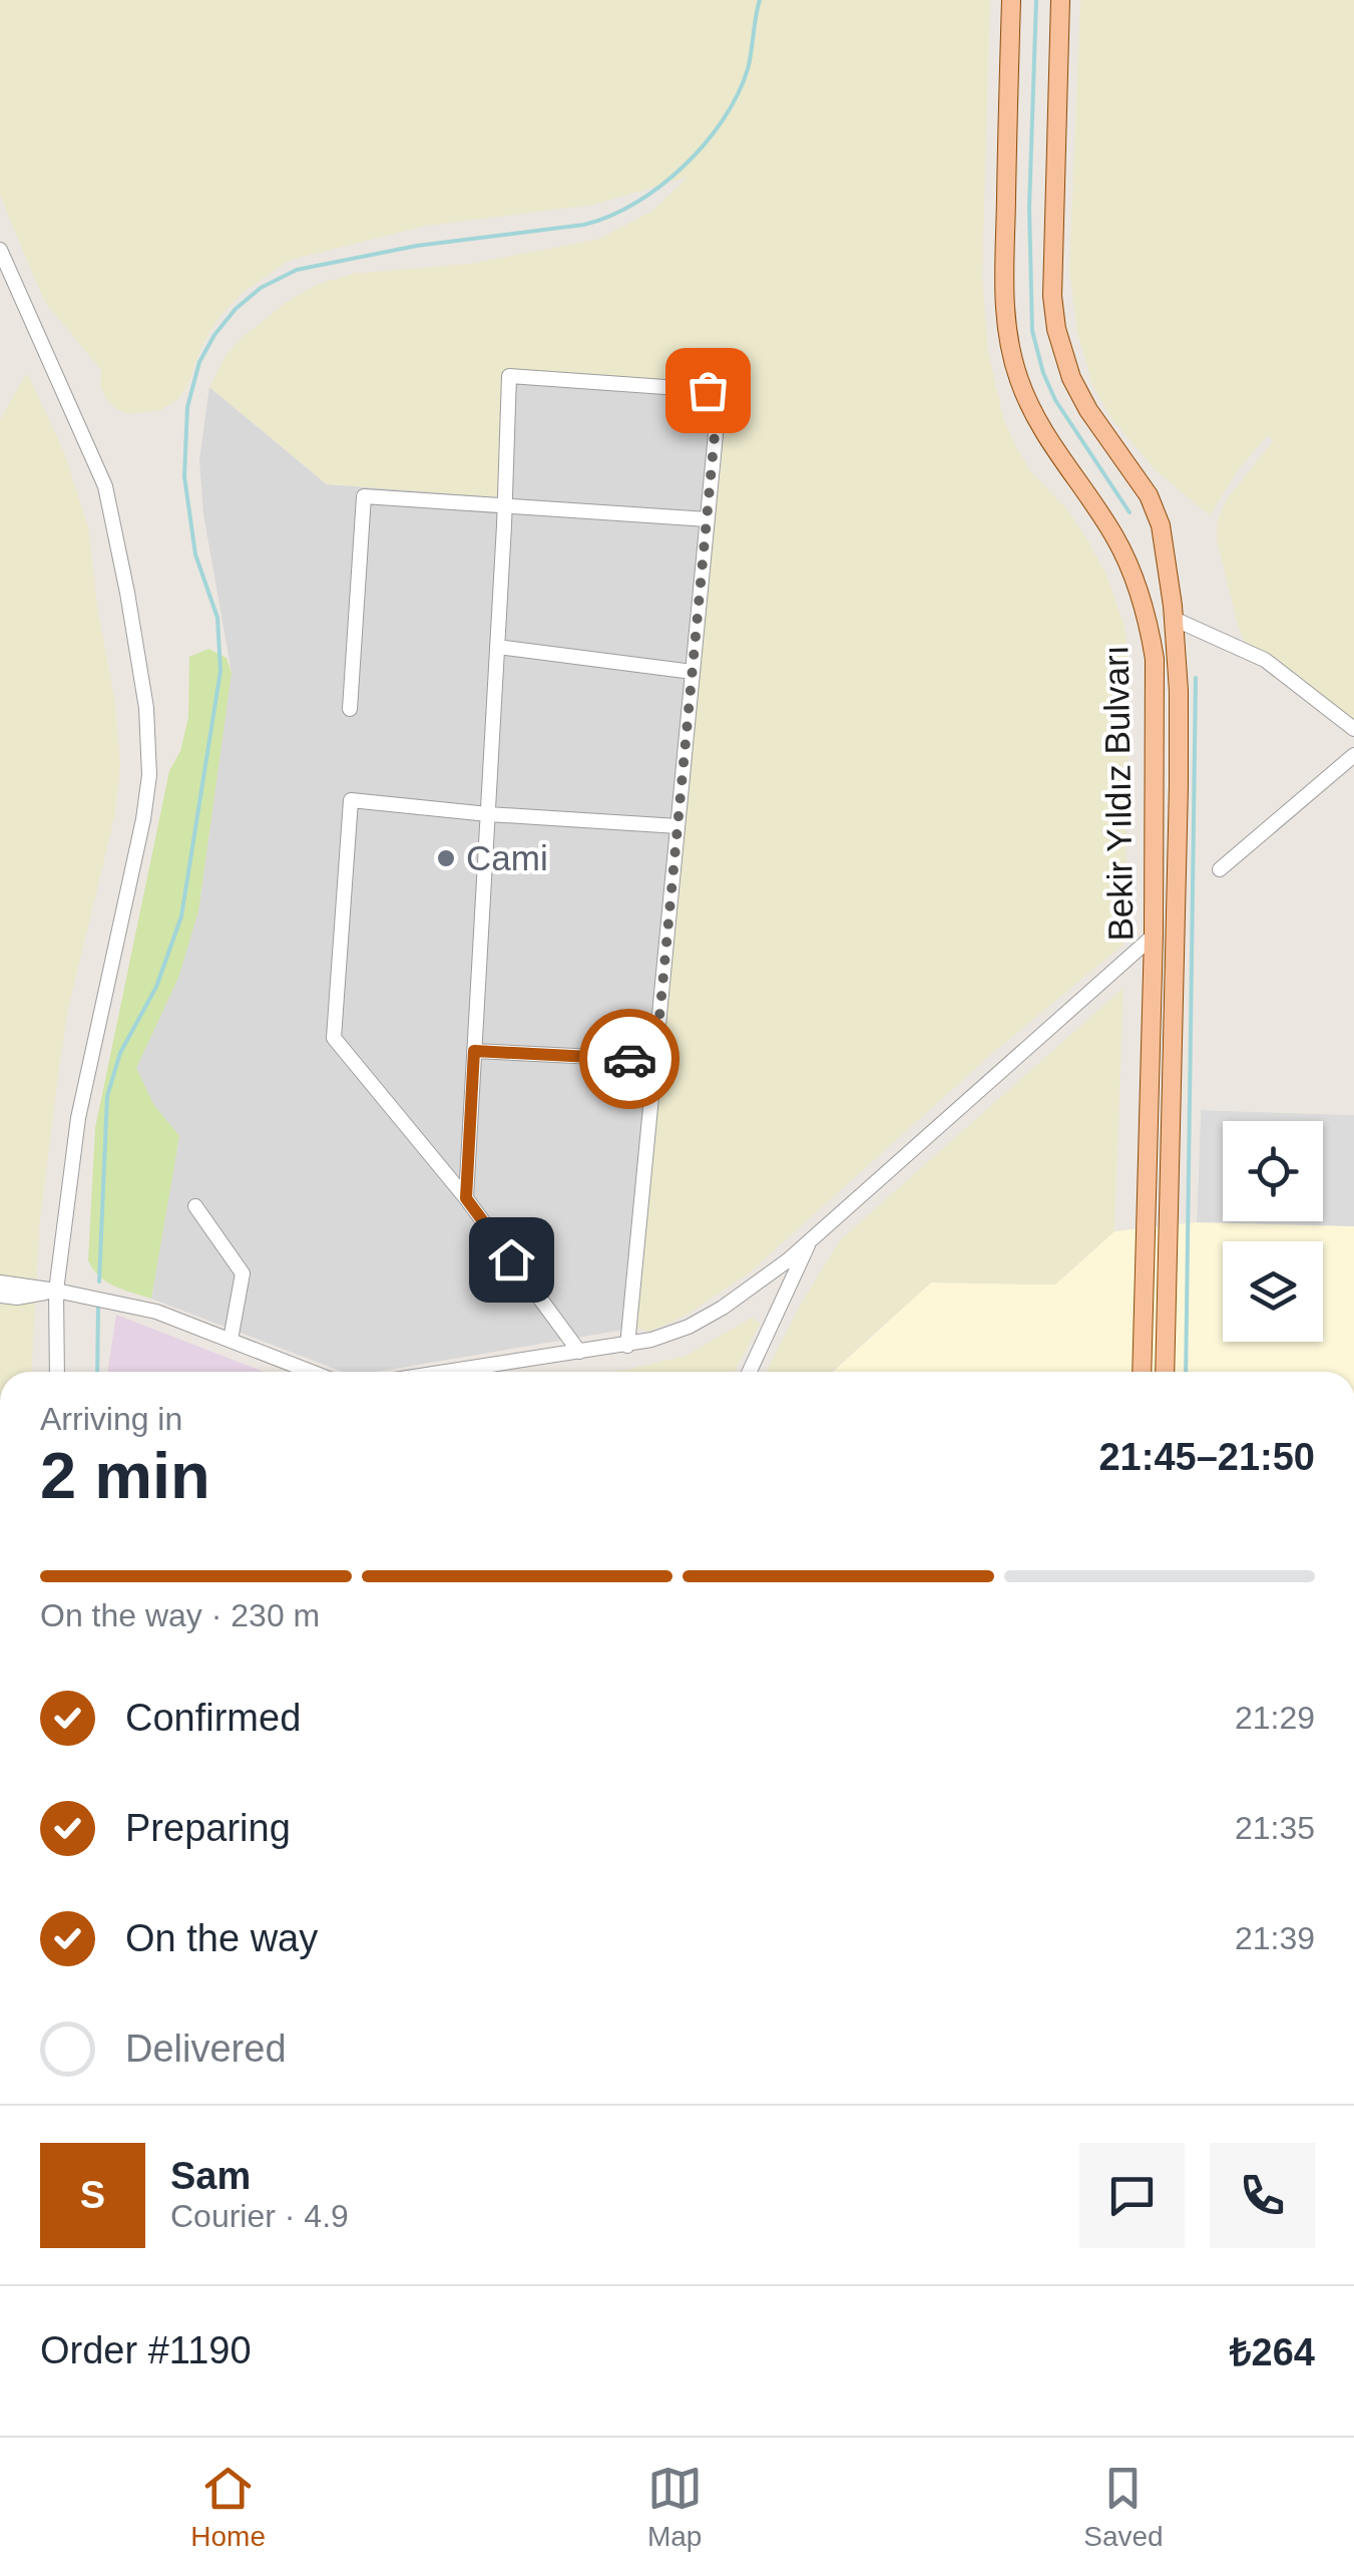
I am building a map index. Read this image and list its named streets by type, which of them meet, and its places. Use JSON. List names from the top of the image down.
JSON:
{
  "streets": {
    "main road": ["Bekir Yıldız Bulvarı"]
  },
  "places": ["Cami"],
  "page": {
    "heading": ["2 min", "Arriving in", "21:45–21:50"],
    "panel": [
      "Sam",
      "Courier · 4.9",
      "Order #1190",
      "₺264"
    ],
    "bar": "On the way · 230 m",
    "list": [
      ["Confirmed", "21:29"],
      ["Preparing", "21:35"],
      ["On the way", "21:39"],
      "Delivered"
    ],
    "round": "S",
    "tabs": ["Home", "Map", "Saved"]
  }
}
